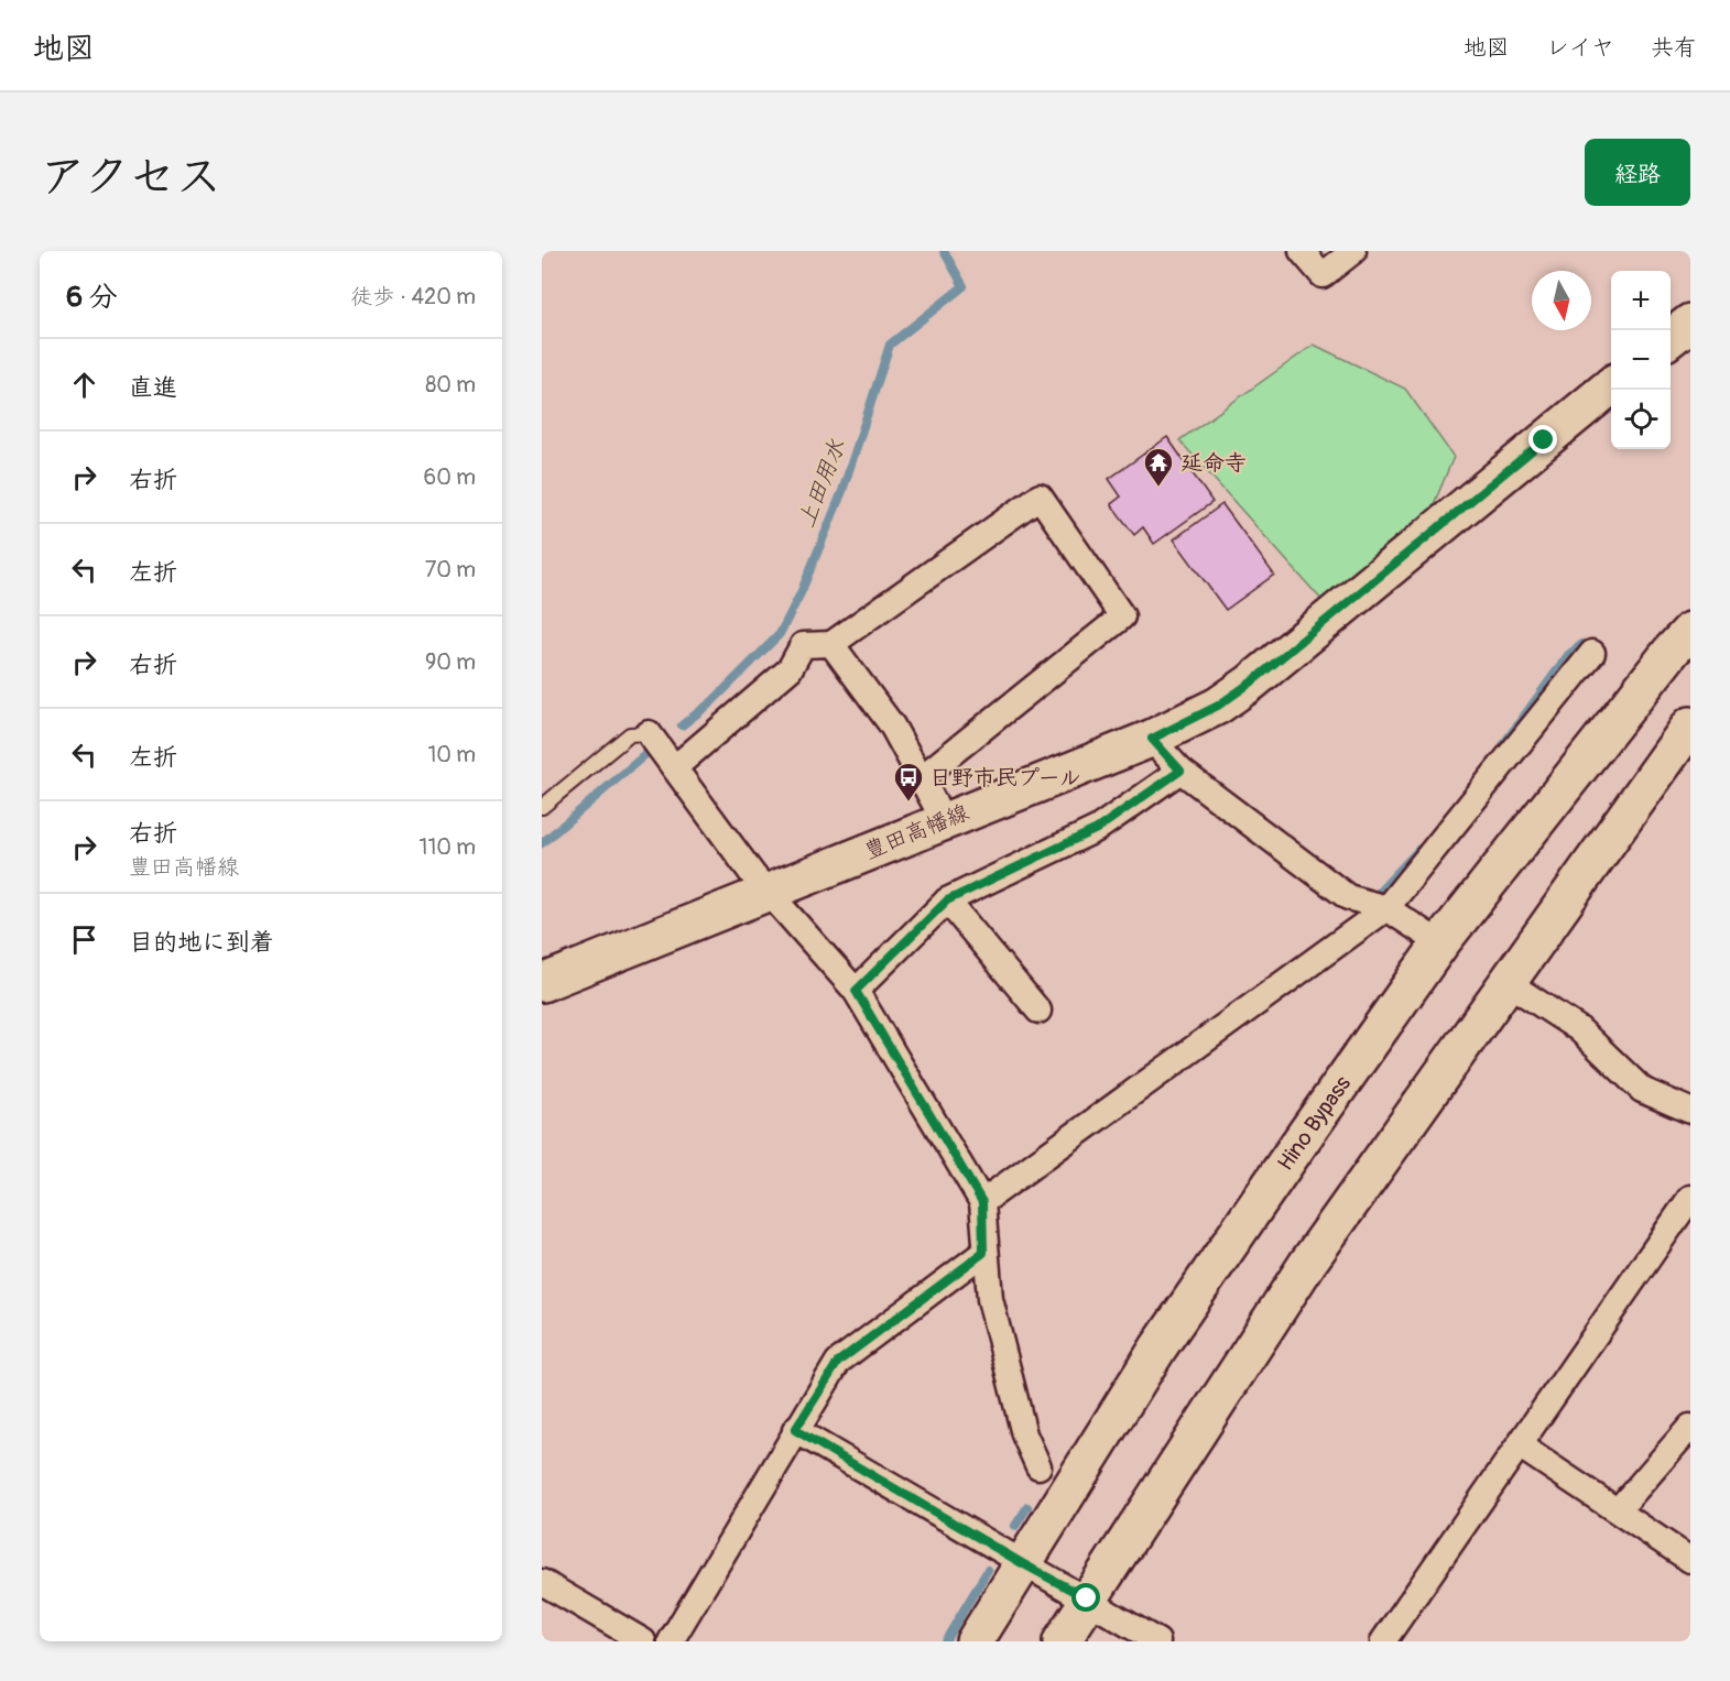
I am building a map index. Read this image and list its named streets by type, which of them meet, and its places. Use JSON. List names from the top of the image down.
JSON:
{
  "streets": {
    "main road": ["豊田高幡線", "Hino Bypass"]
  },
  "water": ["上田用水"],
  "places": {
    "temple": ["延命寺"],
    "bus stop": ["日野市民プール"]
  },
  "north": "bottom",
  "page": {
    "header": "地図",
    "nav": ["地図", "レイヤ", "共有"],
    "title": "アクセス",
    "buttons": "経路",
    "heading": ["6 分", "徒歩 · 420 m"],
    "map_buttons": ["+", "−"],
    "list": [
      ["直進", "80 m"],
      ["右折", "60 m"],
      ["左折", "70 m"],
      ["右折", "90 m"],
      ["左折", "10 m"],
      ["右折", "豊田高幡線", "110 m"],
      "目的地に到着"
    ]
  }
}
